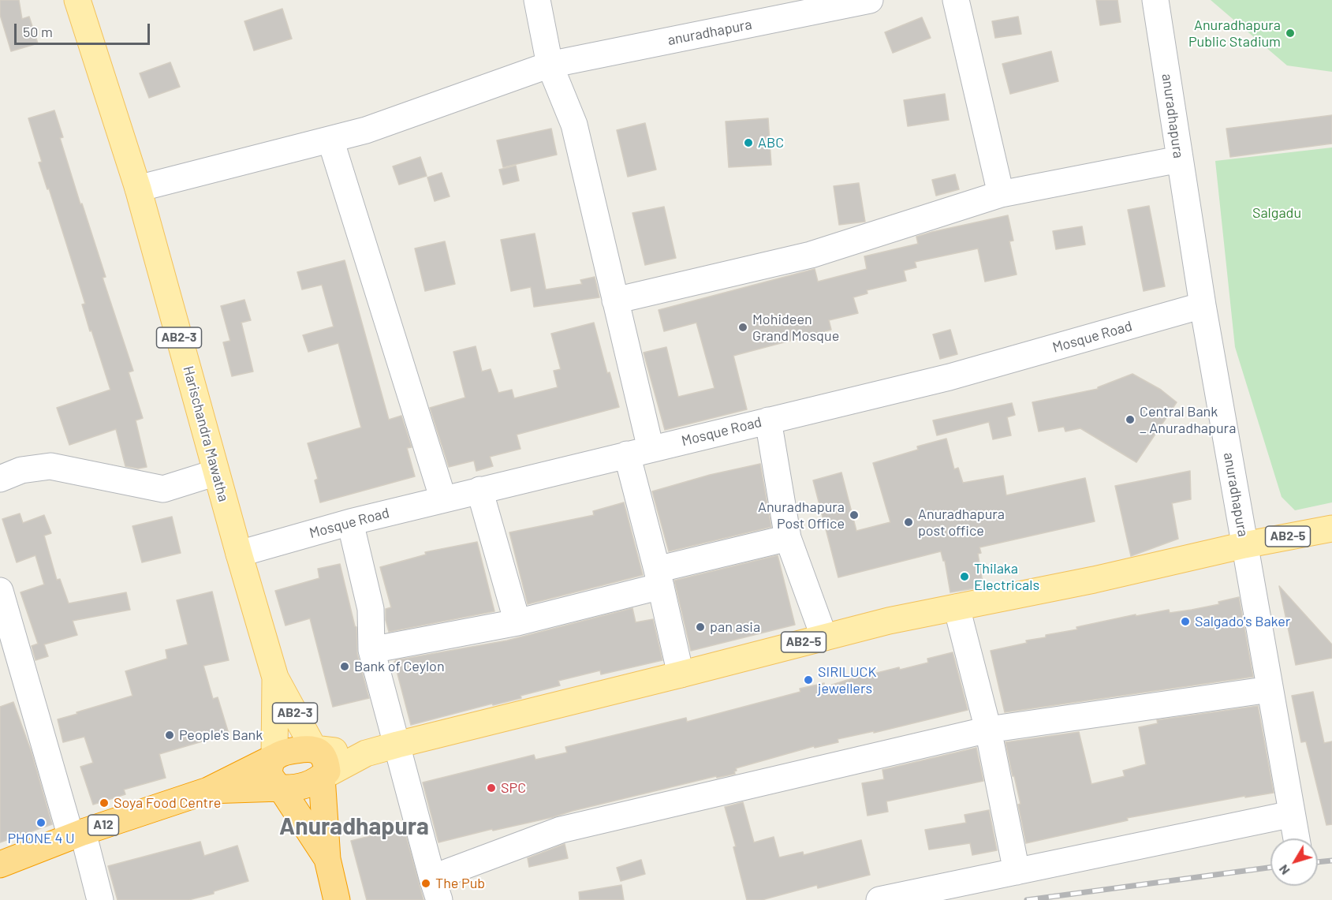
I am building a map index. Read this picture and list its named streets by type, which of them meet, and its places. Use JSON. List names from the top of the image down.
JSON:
{
  "streets": {
    "highway": ["A12"],
    "main road": ["AB2-3", "Harischandra Mawatha", "AB2-5"],
    "street": ["anuradhapura", "Mosque Road"]
  },
  "crossings": [
    ["anuradhapura", "Mosque Road"],
    ["anuradhapura", "Harischandra Mawatha"],
    ["anuradhapura", "AB2-5"],
    ["Mosque Road", "Harischandra Mawatha"],
    ["Harischandra Mawatha", "AB2-5"],
    ["Harischandra Mawatha", "A12"],
    ["AB2-5", "A12"]
  ],
  "districts": ["Anuradhapura"],
  "parks": ["Salgadu"],
  "places": [
    "Anuradhapura Public Stadium",
    "ABC",
    "Mohideen Grand Mosque",
    "Central Bank _ Anuradhapura",
    "Anuradhapura Post Office",
    "Anuradhapura post office",
    "Thilaka Electricals",
    "Salgado's Baker",
    "pan asia",
    "Bank of Ceylon",
    "SIRILUCK jewellers",
    "People's Bank",
    "SPC",
    "Soya Food Centre",
    "PHONE 4 U",
    "The Pub"
  ],
  "scale_bar": "50 m",
  "north": "bottom left"
}
